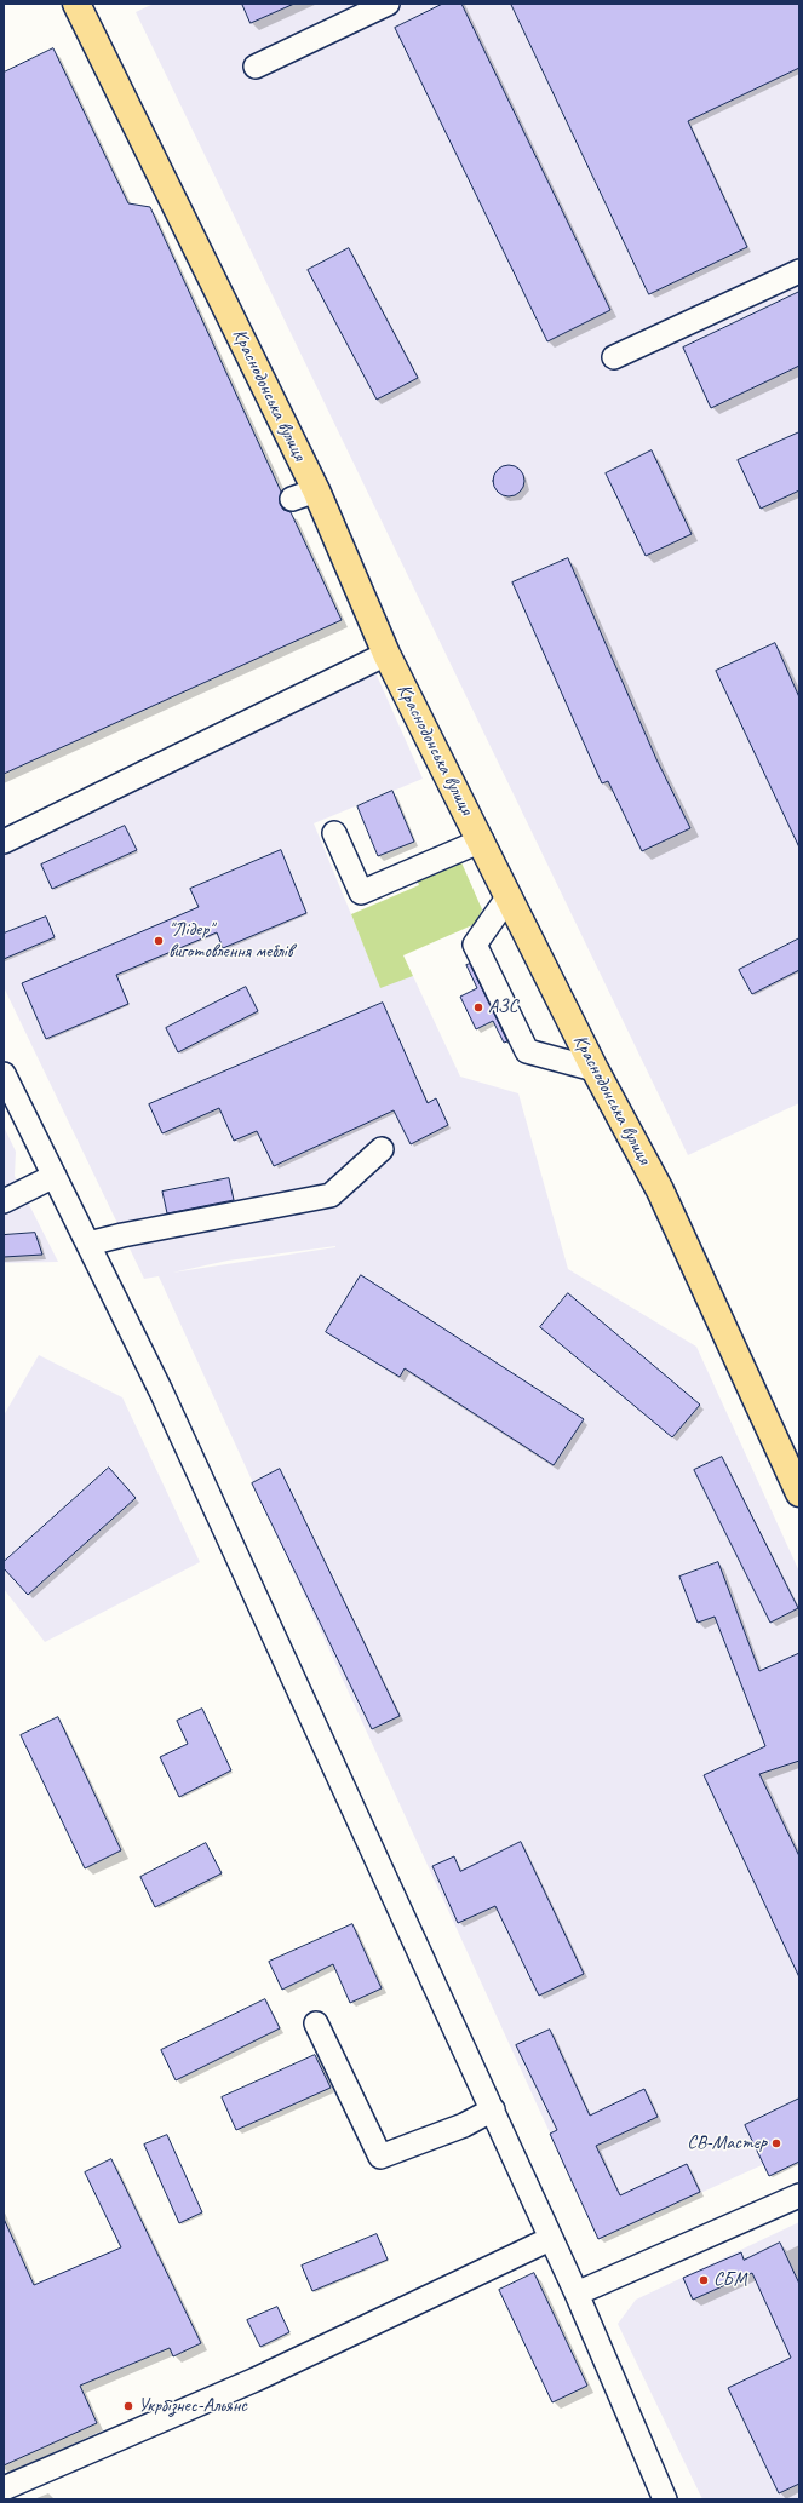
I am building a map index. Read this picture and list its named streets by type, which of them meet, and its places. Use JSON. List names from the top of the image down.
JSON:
{
  "streets": {
    "main road": ["Краснодонська вулиця"]
  },
  "places": [
    "\"Лідер\" виготовлення меблів",
    "АЗС",
    "СВ-Мастер",
    "СБМ",
    "Укрбiзнес-Альянс"
  ]
}
